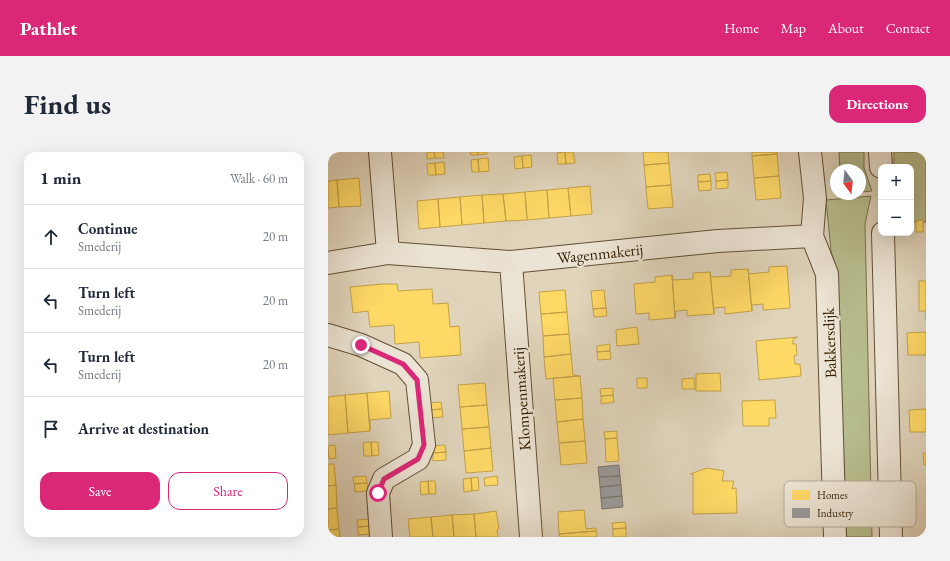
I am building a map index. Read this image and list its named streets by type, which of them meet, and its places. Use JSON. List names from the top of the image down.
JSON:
{
  "streets": {
    "street": ["Wagenmakerij", "Bakkersdijk", "Klompenmakerij"]
  },
  "crossings": [
    ["Wagenmakerij", "Bakkersdijk"],
    ["Wagenmakerij", "Klompenmakerij"]
  ],
  "legend": ["Homes", "Industry"],
  "north": "bottom",
  "page": {
    "header": "Pathlet",
    "nav": [
      "Home",
      "Map",
      "About",
      "Contact"
    ],
    "buttons": [
      "Directions",
      ["Save", "Share"]
    ],
    "title": "Find us",
    "heading": ["1 min", "Walk · 60 m"],
    "map_buttons": ["+", "−"],
    "list": [
      ["Continue", "Smederij", "20 m"],
      ["Turn left", "Smederij", "20 m"],
      ["Turn left", "Smederij", "20 m"],
      "Arrive at destination"
    ]
  }
}
